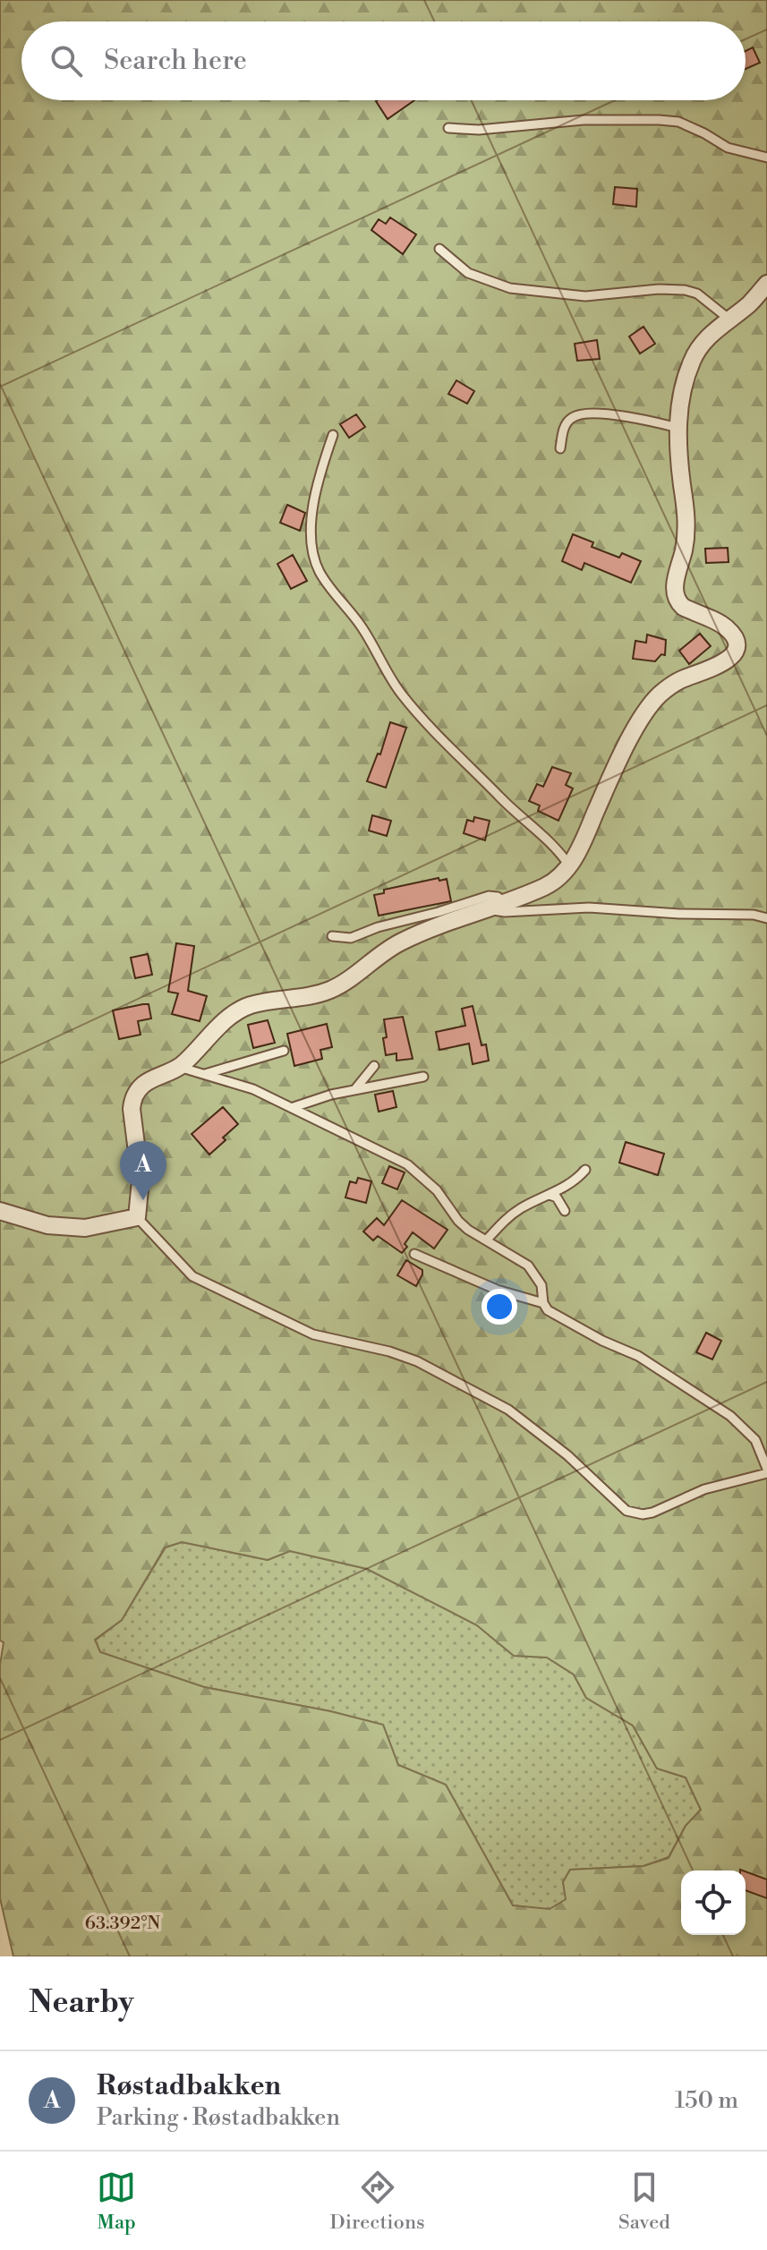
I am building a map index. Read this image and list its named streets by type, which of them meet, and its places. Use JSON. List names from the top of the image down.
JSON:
{
  "page": {
    "search": "Search here",
    "pins": "A",
    "heading": "Nearby",
    "list": [
      {
        "mark": "A",
        "name": "Røstadbakken",
        "note": "Parking · Røstadbakken",
        "value": "150 m"
      }
    ],
    "nav": ["Map", "Directions", "Saved"]
  },
  "coordinates": ["63.392°N"]
}
